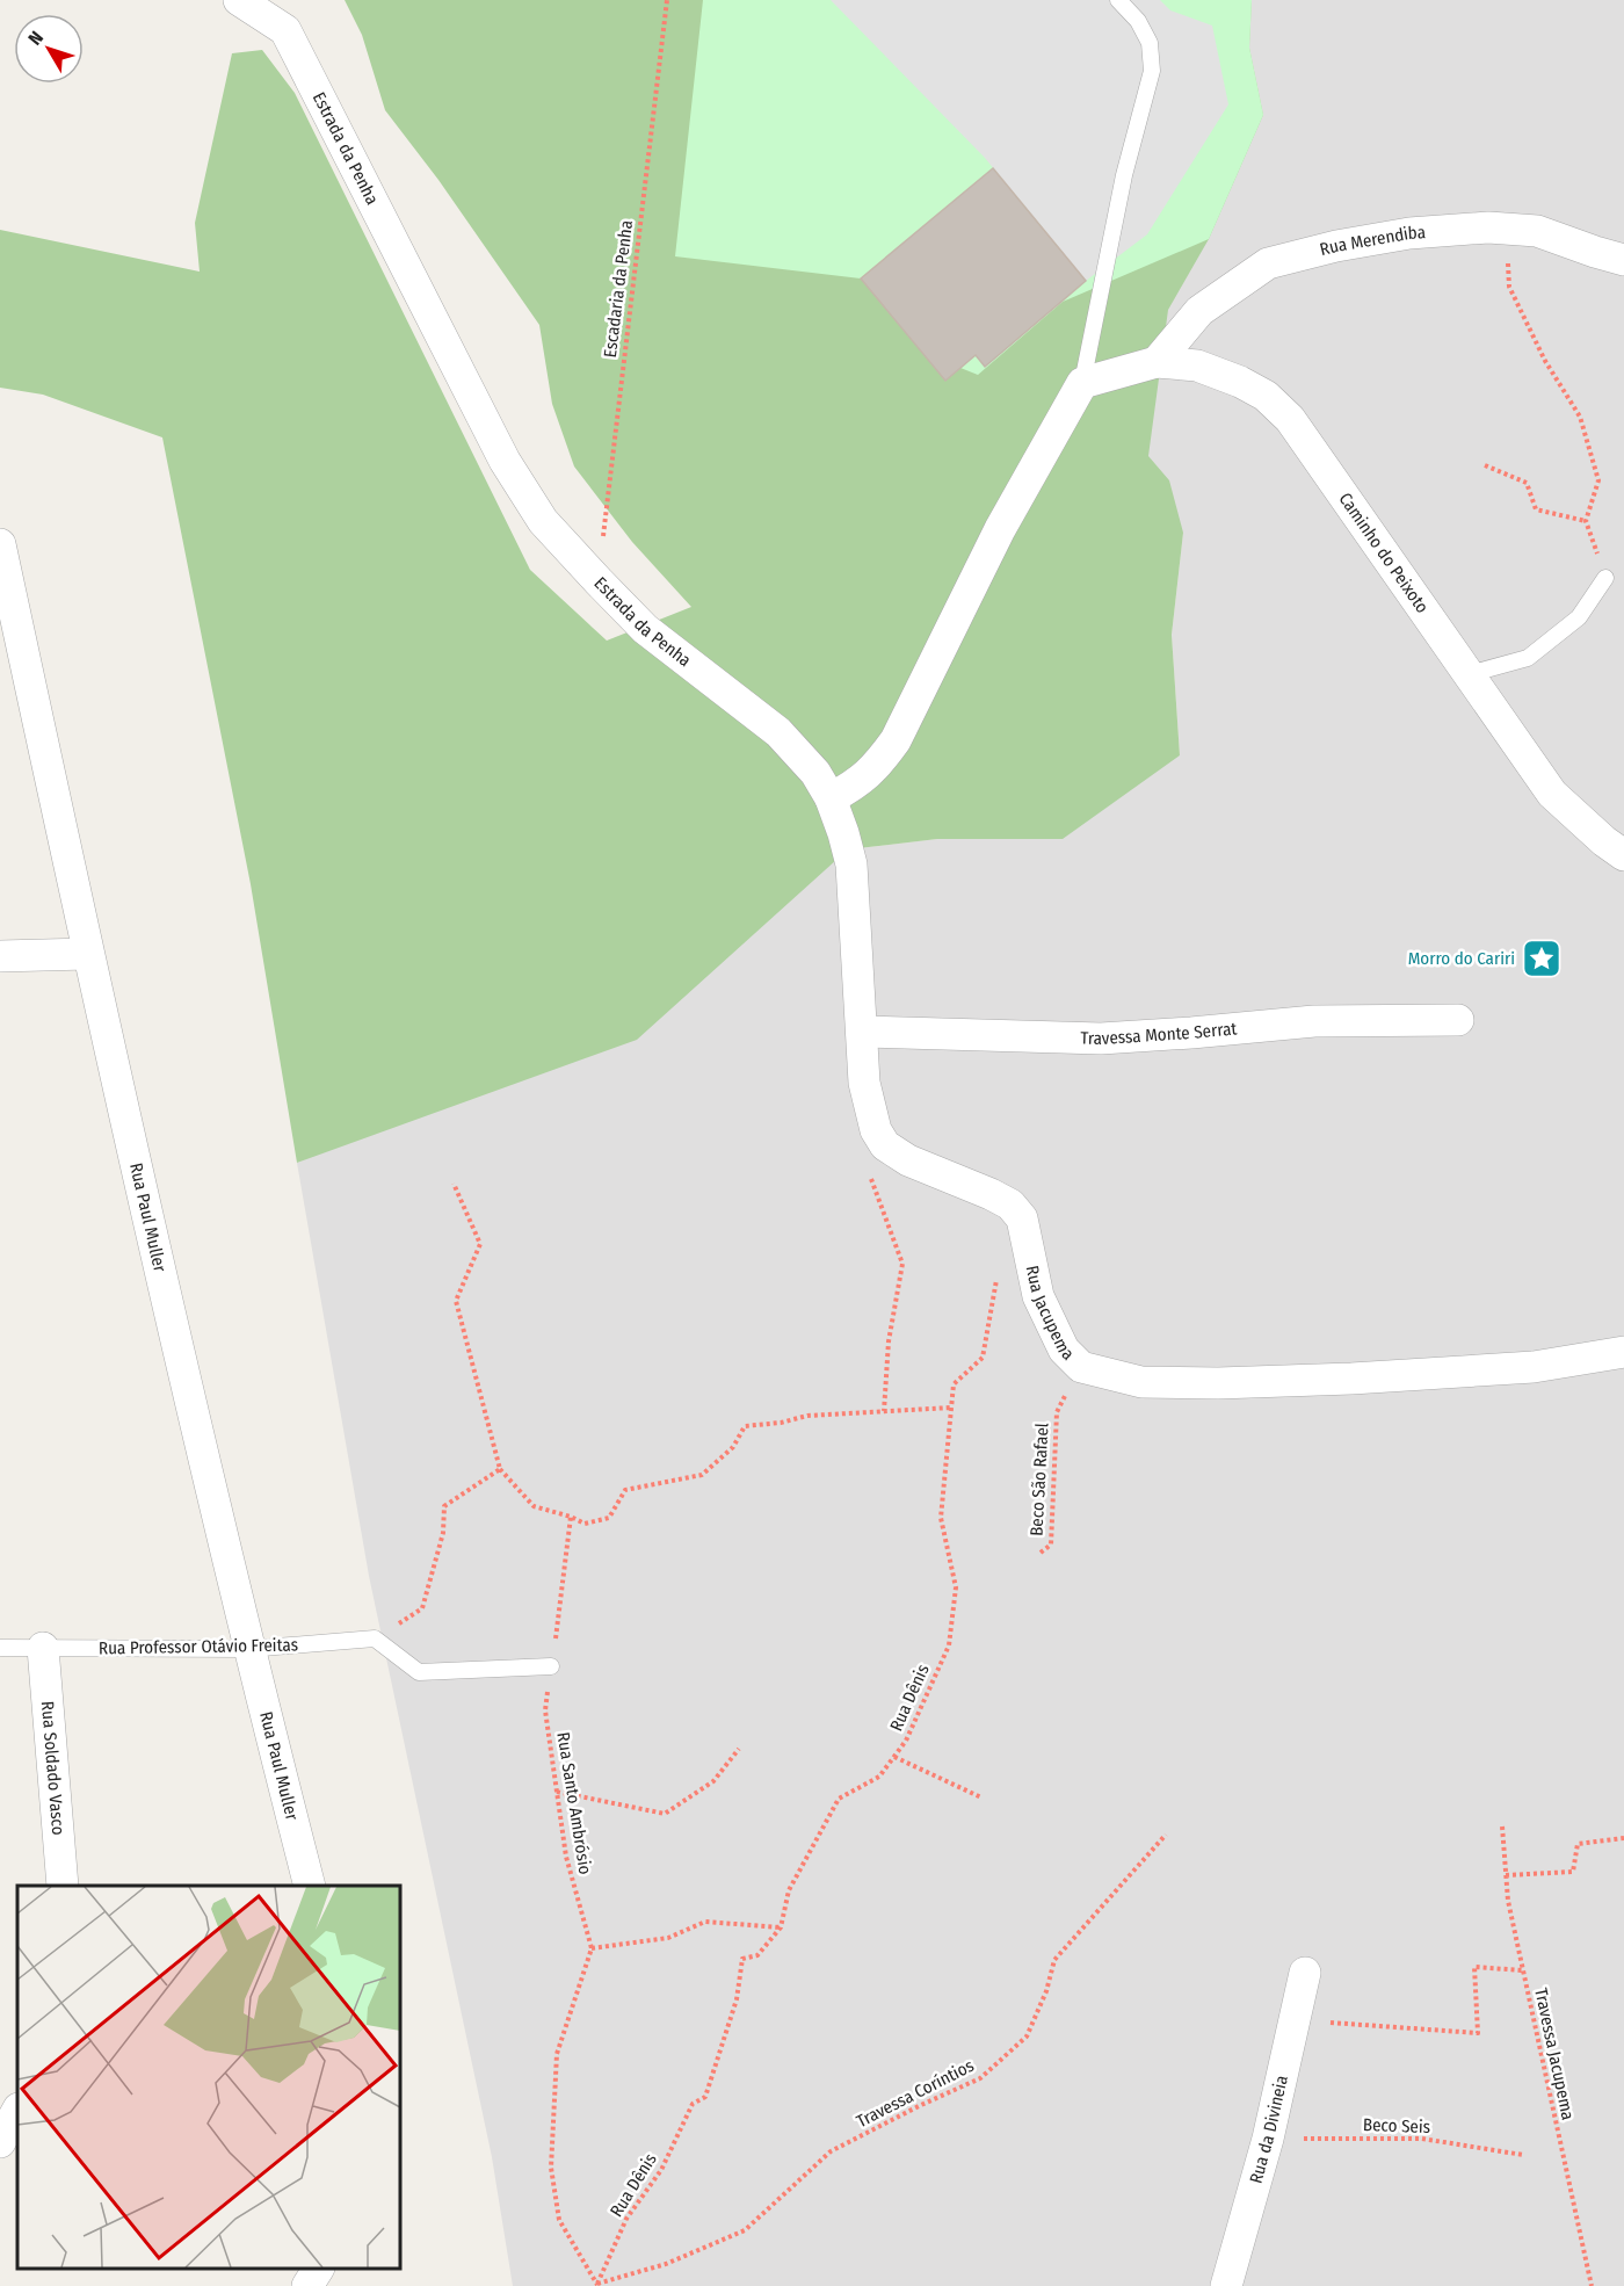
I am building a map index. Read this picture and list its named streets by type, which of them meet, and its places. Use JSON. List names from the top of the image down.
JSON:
{
  "streets": {
    "street": [
      "Estrada da Penha",
      "Rua Merendiba",
      "Caminho do Peixoto",
      "Travessa Monte Serrat",
      "Rua Paul Muller",
      "Rua Jacupema",
      "Rua Soldado Vasco",
      "Rua da Divineia"
    ],
    "lane": ["Rua Professor Otávio Freitas"],
    "path": [
      "Escadaria da Penha",
      "Beco São Rafael",
      "Rua Dênis",
      "Rua Santo Ambrósio",
      "Travessa Jacupema",
      "Travessa Coríntios",
      "Beco Seis"
    ]
  },
  "crossings": [
    ["Estrada da Penha", "Escadaria da Penha"],
    ["Rua Merendiba", "Caminho do Peixoto"],
    ["Rua Paul Muller", "Rua Professor Otávio Freitas"],
    ["Rua Jacupema", "Beco São Rafael"],
    ["Rua Professor Otávio Freitas", "Rua Soldado Vasco"],
    ["Rua Dênis", "Travessa Coríntios"],
    ["Beco Seis", "Rua da Divineia"]
  ],
  "places": {
    "place": ["Morro do Cariri"]
  },
  "north": "top left"
}
